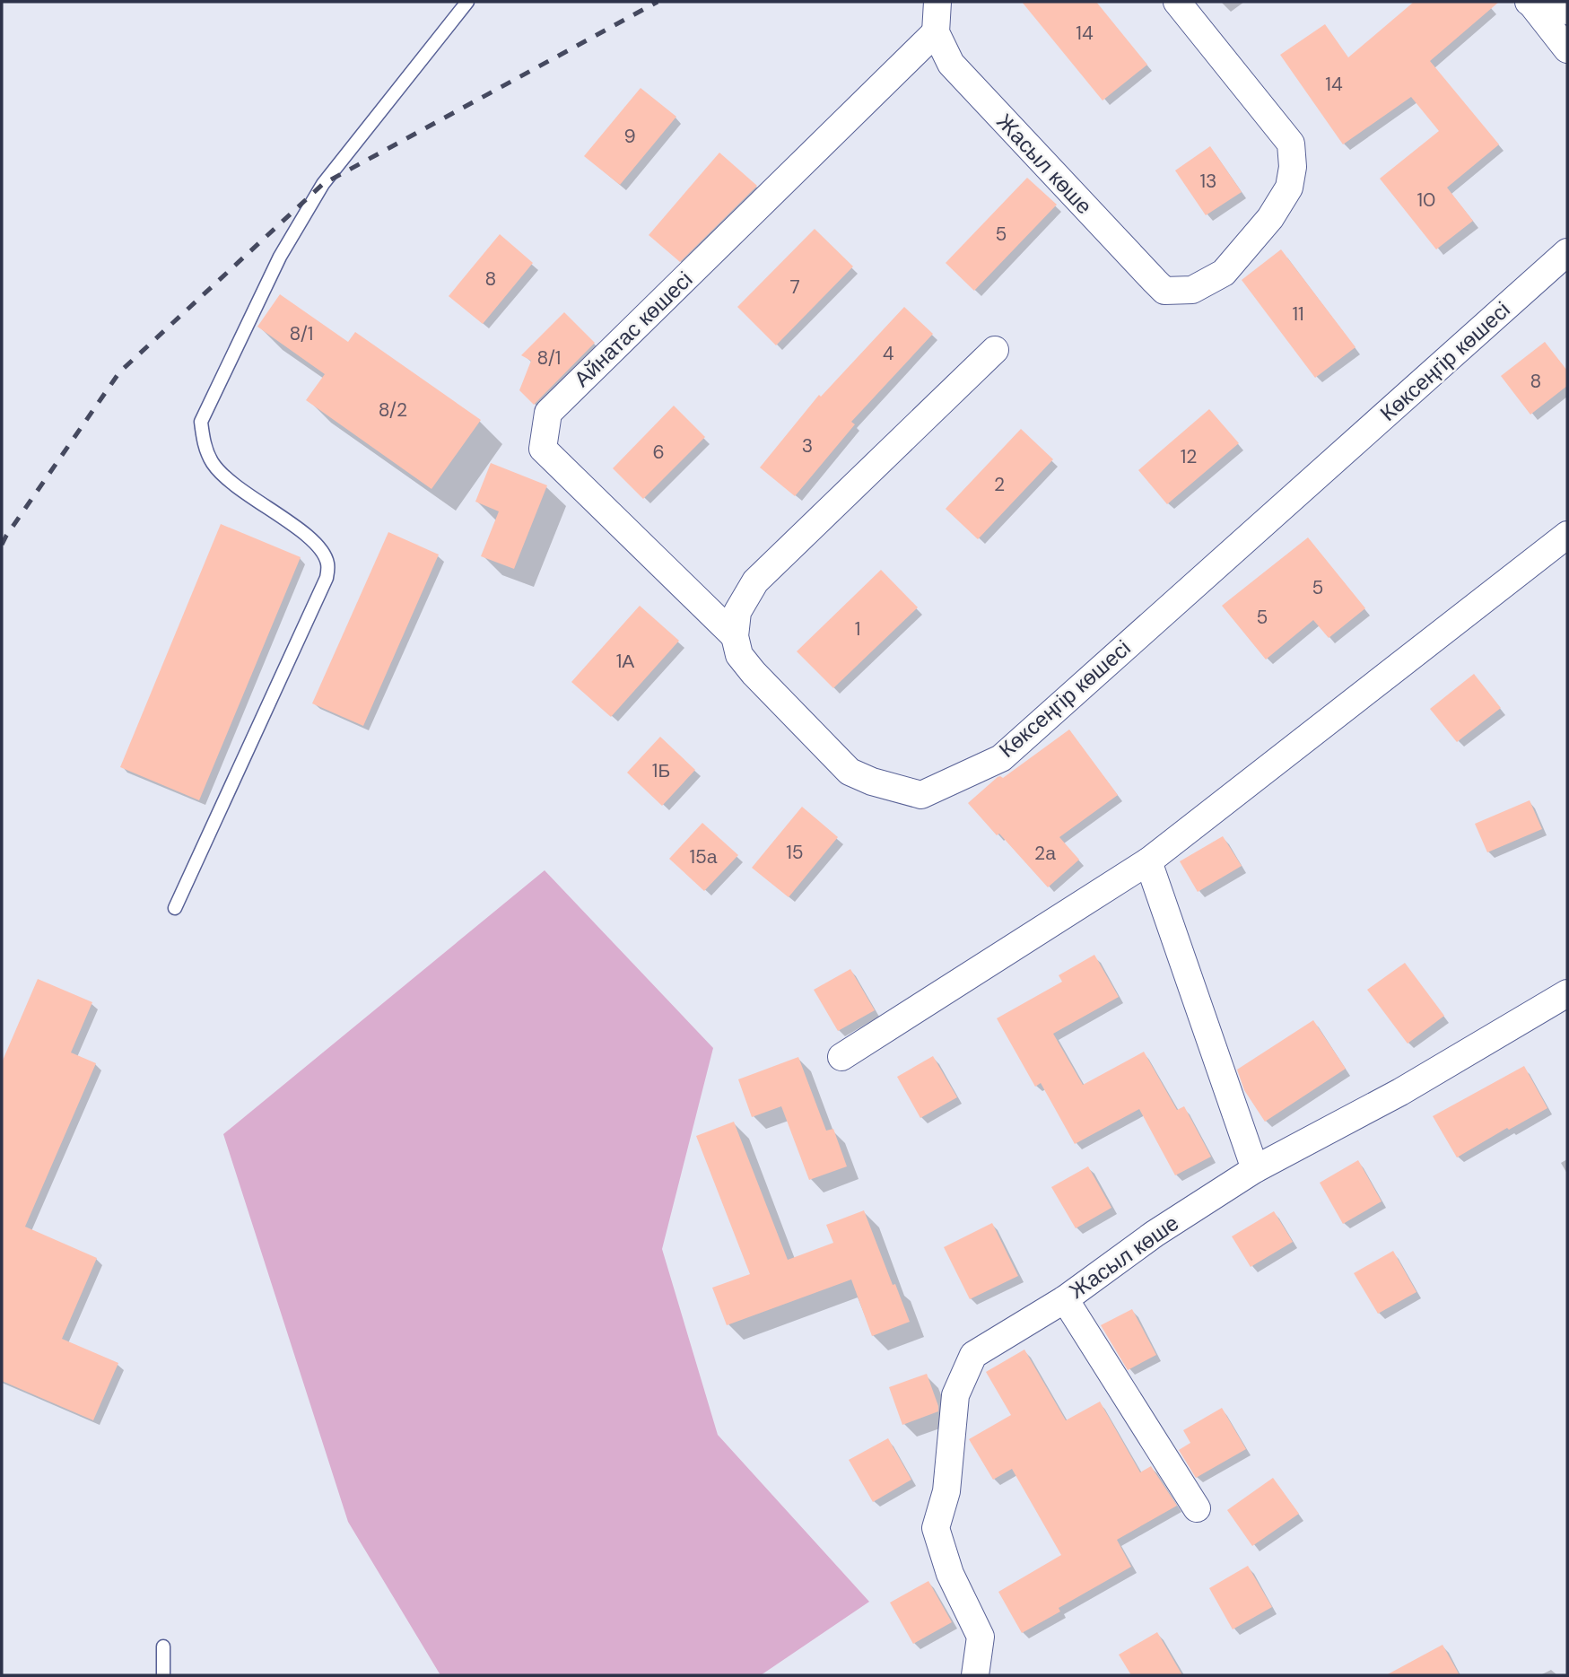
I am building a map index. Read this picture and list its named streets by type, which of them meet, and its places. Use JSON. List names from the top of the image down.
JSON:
{
  "streets": {
    "street": ["Жасыл көше", "Айнатас көшесі", "Көксеңгір көшесі"]
  },
  "crossings": [
    ["Жасыл көше", "Айнатас көшесі"],
    ["Айнатас көшесі", "Көксеңгір көшесі"]
  ],
  "house_numbers": [
    "14",
    "14",
    "9",
    "13",
    "10",
    "5",
    "8",
    "7",
    "11",
    "8/1",
    "4",
    "8/1",
    "8",
    "8/2",
    "3",
    "6",
    "12",
    "2",
    "5",
    "5",
    "1",
    "1А",
    "1Б",
    "15",
    "2а",
    "15а"
  ]
}
